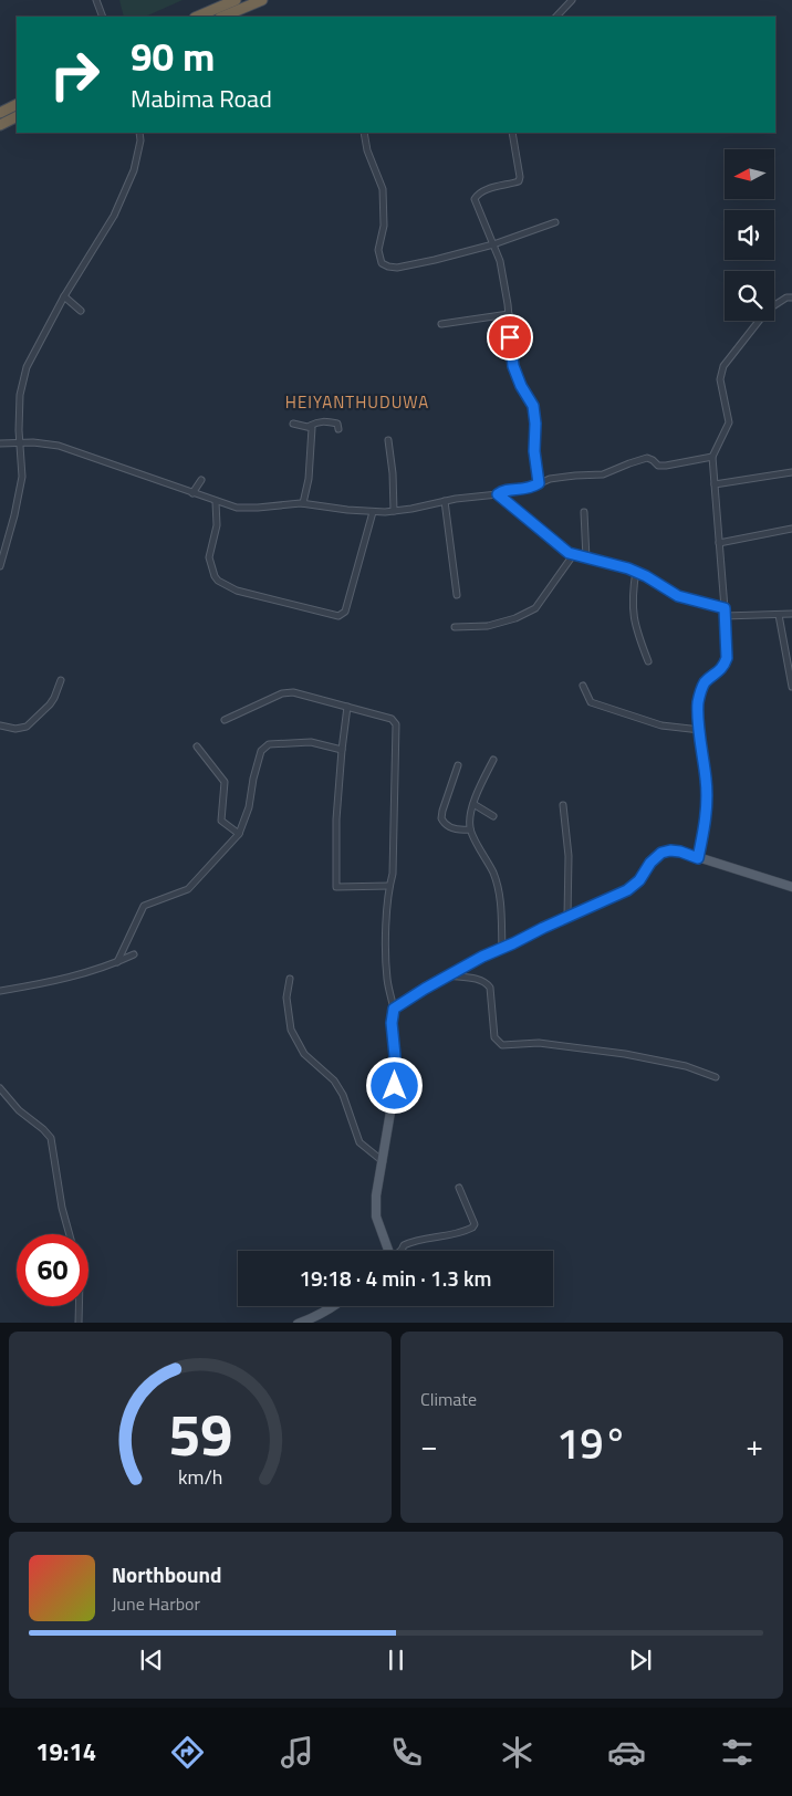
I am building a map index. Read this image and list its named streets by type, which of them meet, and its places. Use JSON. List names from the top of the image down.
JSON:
{
  "districts": ["HEIYANTHUDUWA"],
  "north": "left",
  "page": {
    "turn": ["90 m", "Mabima Road"],
    "limit": "60",
    "trip": "19:18 · 4 min · 1.3 km",
    "tile": "Climate",
    "heat": ["−", "19°", "+"],
    "song": ["Northbound", "June Harbor"],
    "tabs": "19:14",
    "gauge": ["59", "km/h"]
  }
}
